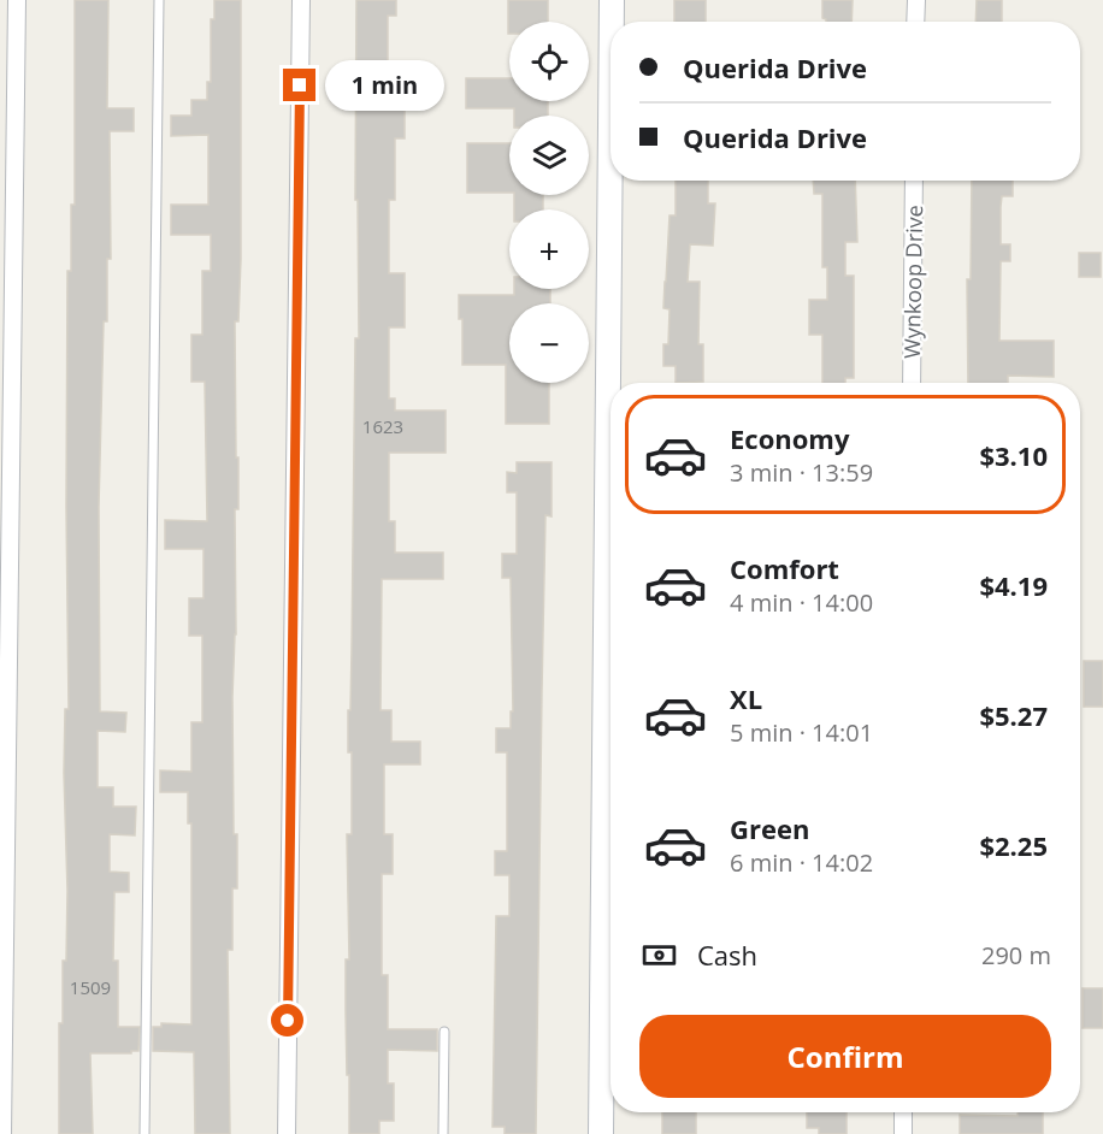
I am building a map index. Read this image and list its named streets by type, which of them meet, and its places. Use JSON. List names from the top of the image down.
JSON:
{
  "streets": {
    "street": ["Wynkoop Drive"]
  },
  "house_numbers": ["1623", "1509"],
  "page": {
    "map_buttons": ["+", "−"],
    "banner": ["Querida Drive", "Querida Drive"],
    "bubble": "1 min",
    "list": [
      {
        "name": "Economy",
        "note": "3 min · 13:59",
        "value": "$3.10"
      },
      {
        "name": "Comfort",
        "note": "4 min · 14:00",
        "value": "$4.19"
      },
      {
        "name": "XL",
        "note": "5 min · 14:01",
        "value": "$5.27"
      },
      {
        "name": "Green",
        "note": "6 min · 14:02",
        "value": "$2.25"
      }
    ],
    "pay": ["Cash", "290 m"],
    "buttons": "Confirm"
  }
}
